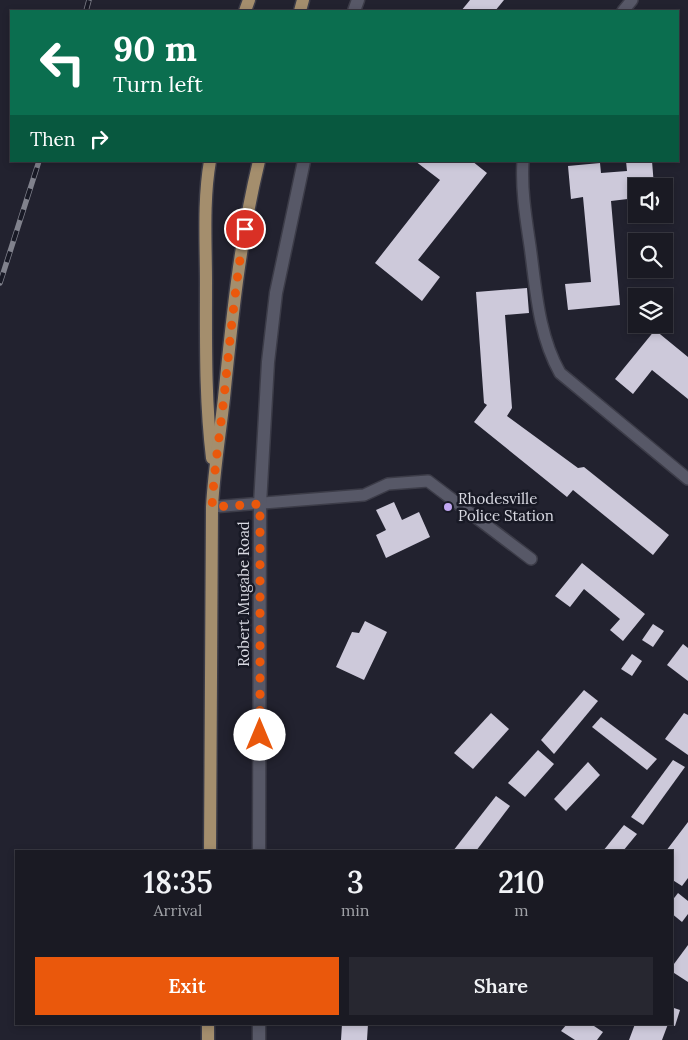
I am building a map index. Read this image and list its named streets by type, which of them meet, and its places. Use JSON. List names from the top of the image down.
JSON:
{
  "streets": {
    "main road": ["Robert Mugabe Road"]
  },
  "places": ["Rhodesville Police Station"],
  "page": {
    "turn": ["90 m", "Turn left"],
    "then": "Then",
    "eta": [
      "18:35",
      "Arrival",
      "3",
      "min",
      "210",
      "m"
    ],
    "buttons": ["Exit", "Share"]
  }
}
